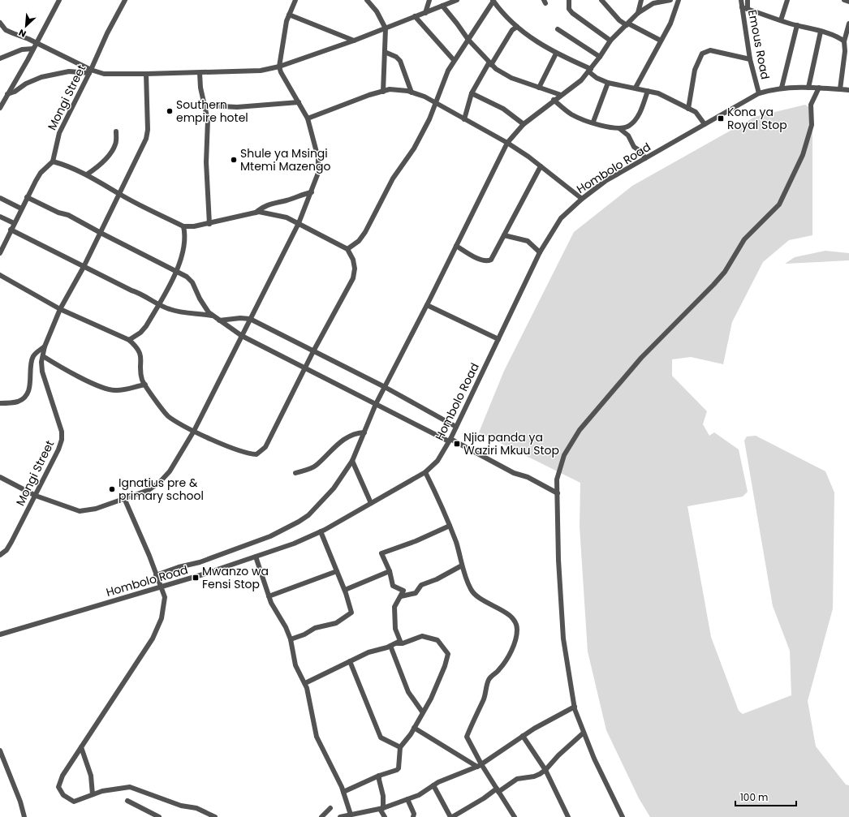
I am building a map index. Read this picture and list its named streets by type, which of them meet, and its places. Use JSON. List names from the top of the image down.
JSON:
{
  "streets": {
    "street": ["Emous Road", "Mongi Street", "Hombolo Road"]
  },
  "crossings": [
    ["Emous Road", "Hombolo Road"]
  ],
  "places": {
    "other": ["Southern empire hotel", "Shule ya Msingi Mtemi Mazengo", "Ignatius pre & primary school"],
    "transit": ["Kona ya Royal Stop", "Njia panda ya Waziri Mkuu Stop", "Mwanzo wa Fensi Stop"]
  },
  "scale_bar": "100 m",
  "north": "bottom left"
}
